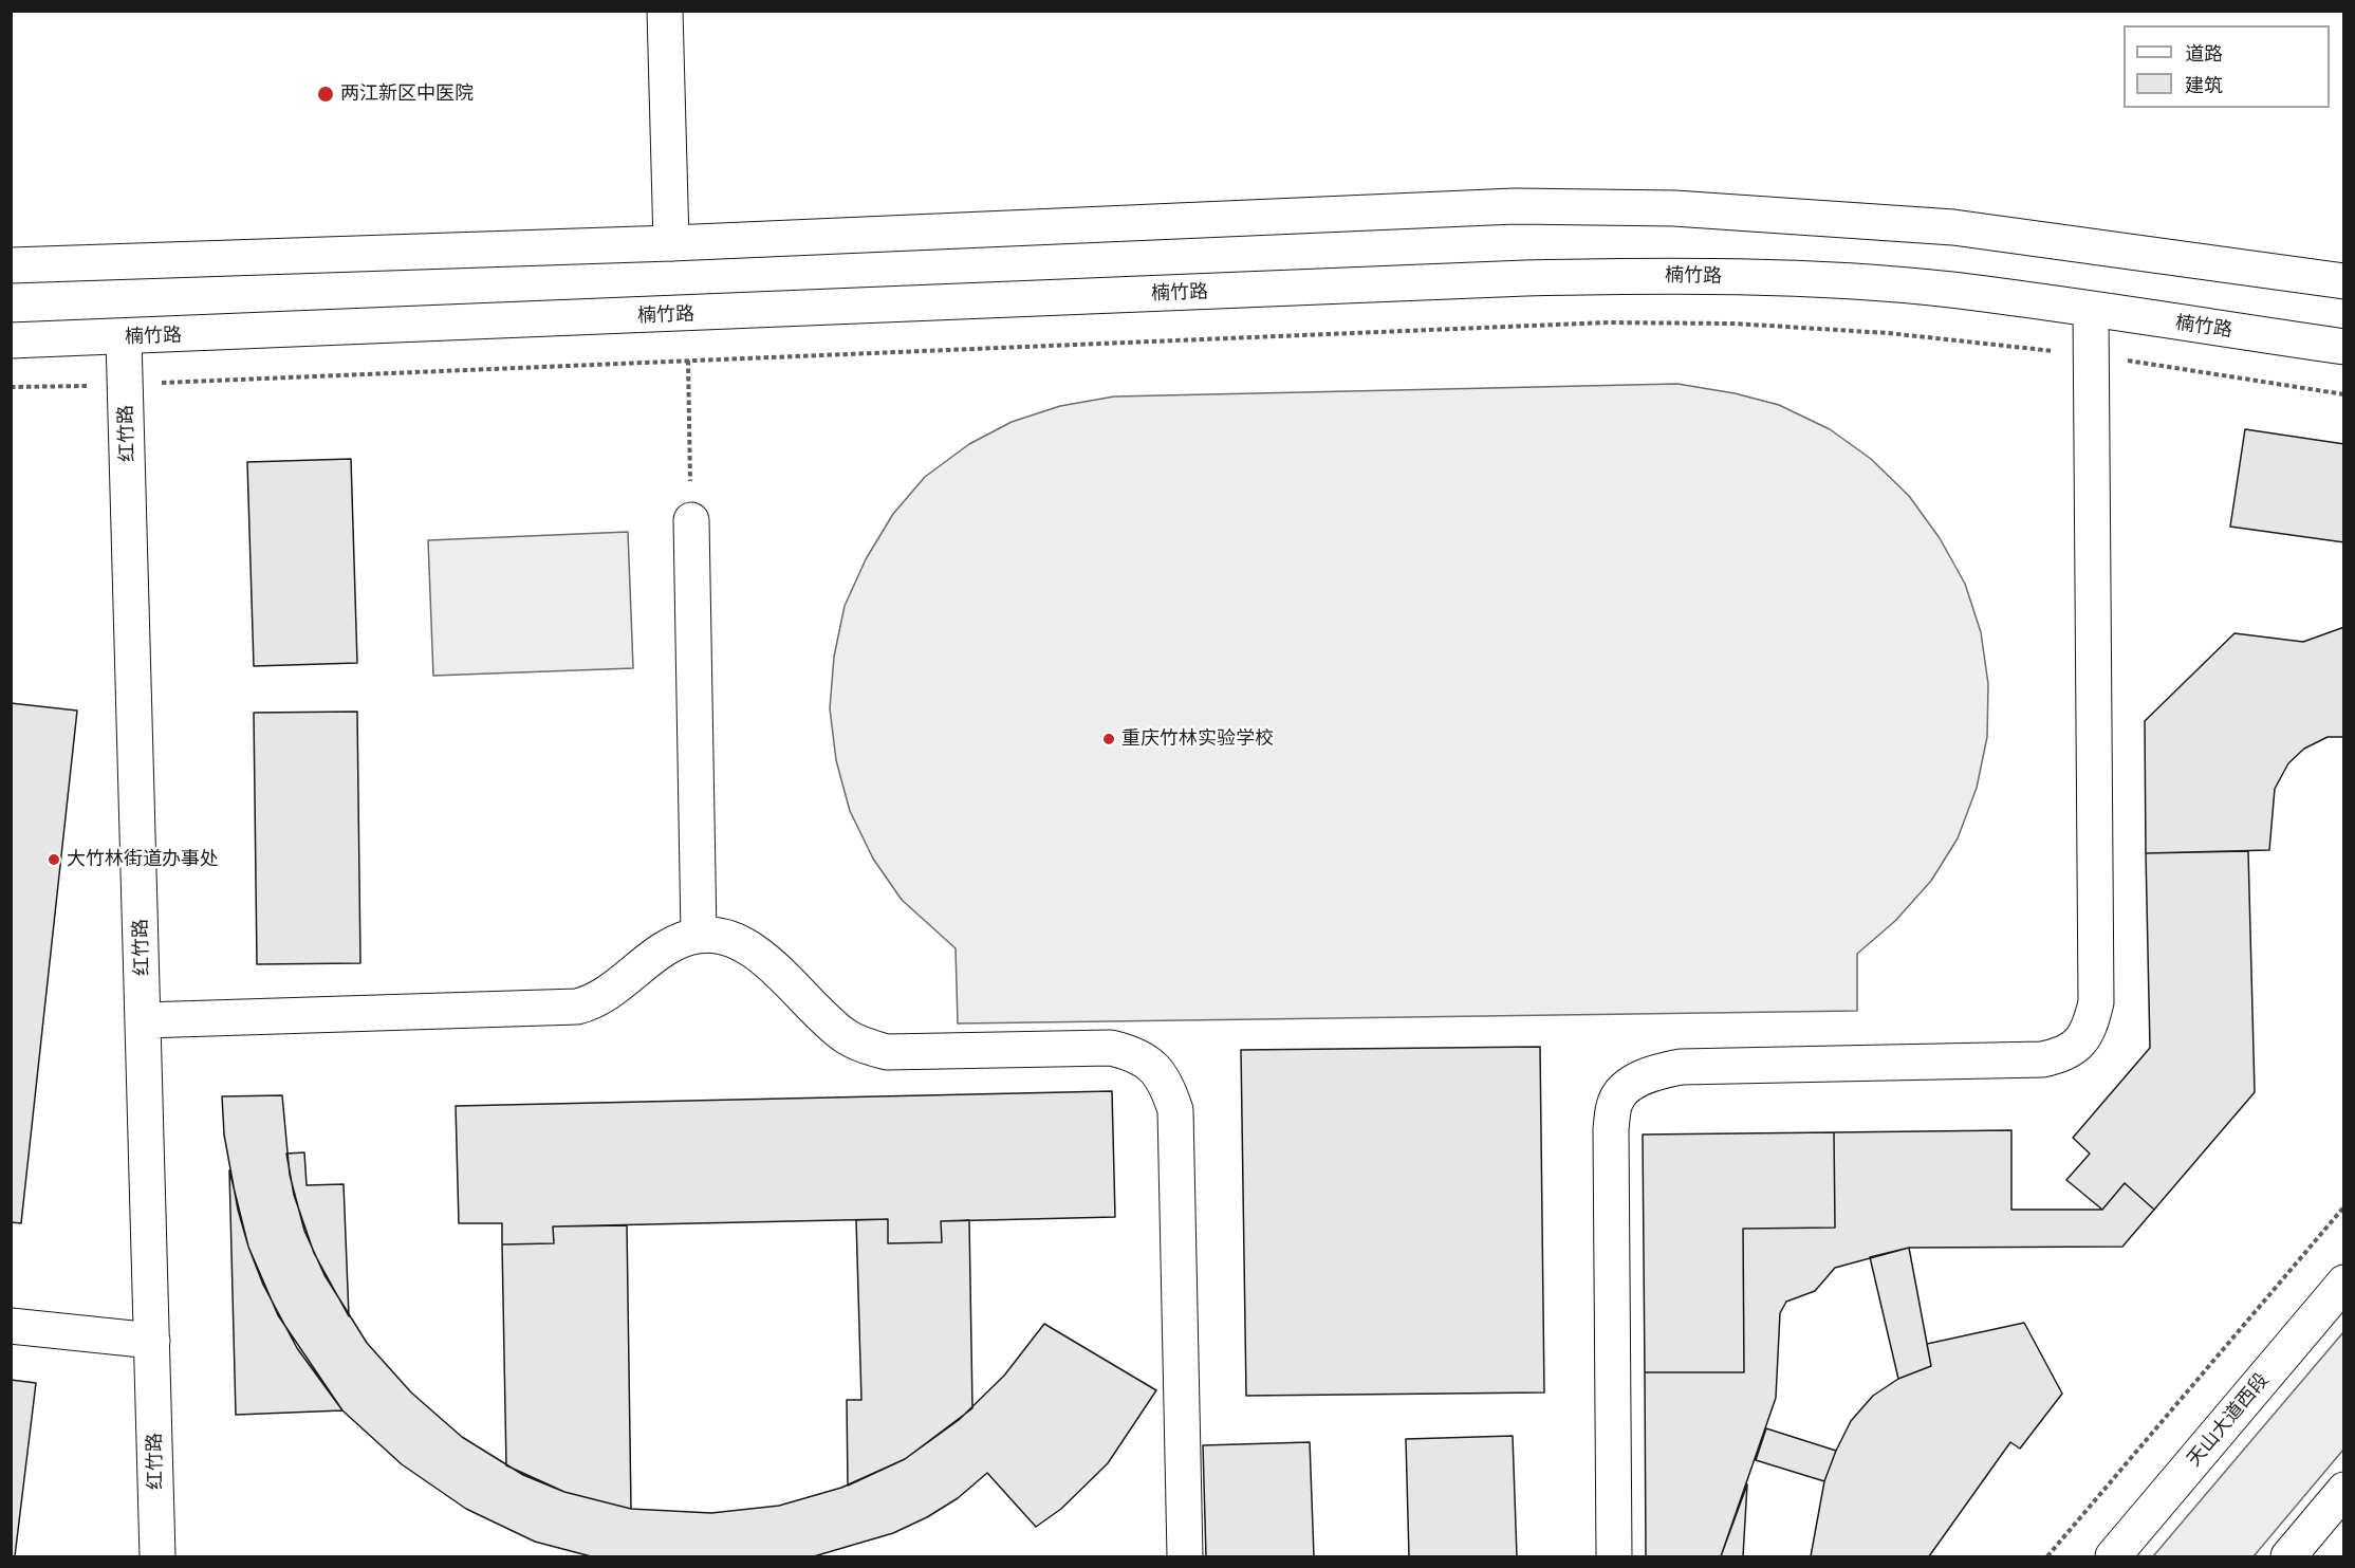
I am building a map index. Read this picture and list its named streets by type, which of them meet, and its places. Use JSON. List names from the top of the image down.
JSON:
{
  "streets": {
    "main road": ["楠竹路", "红竹路", "天山大道西段"]
  },
  "crossings": [
    ["楠竹路", "红竹路"]
  ],
  "places": ["两江新区中医院", "重庆竹林实验学校", "大竹林街道办事处"],
  "legend": ["道路", "建筑"]
}
